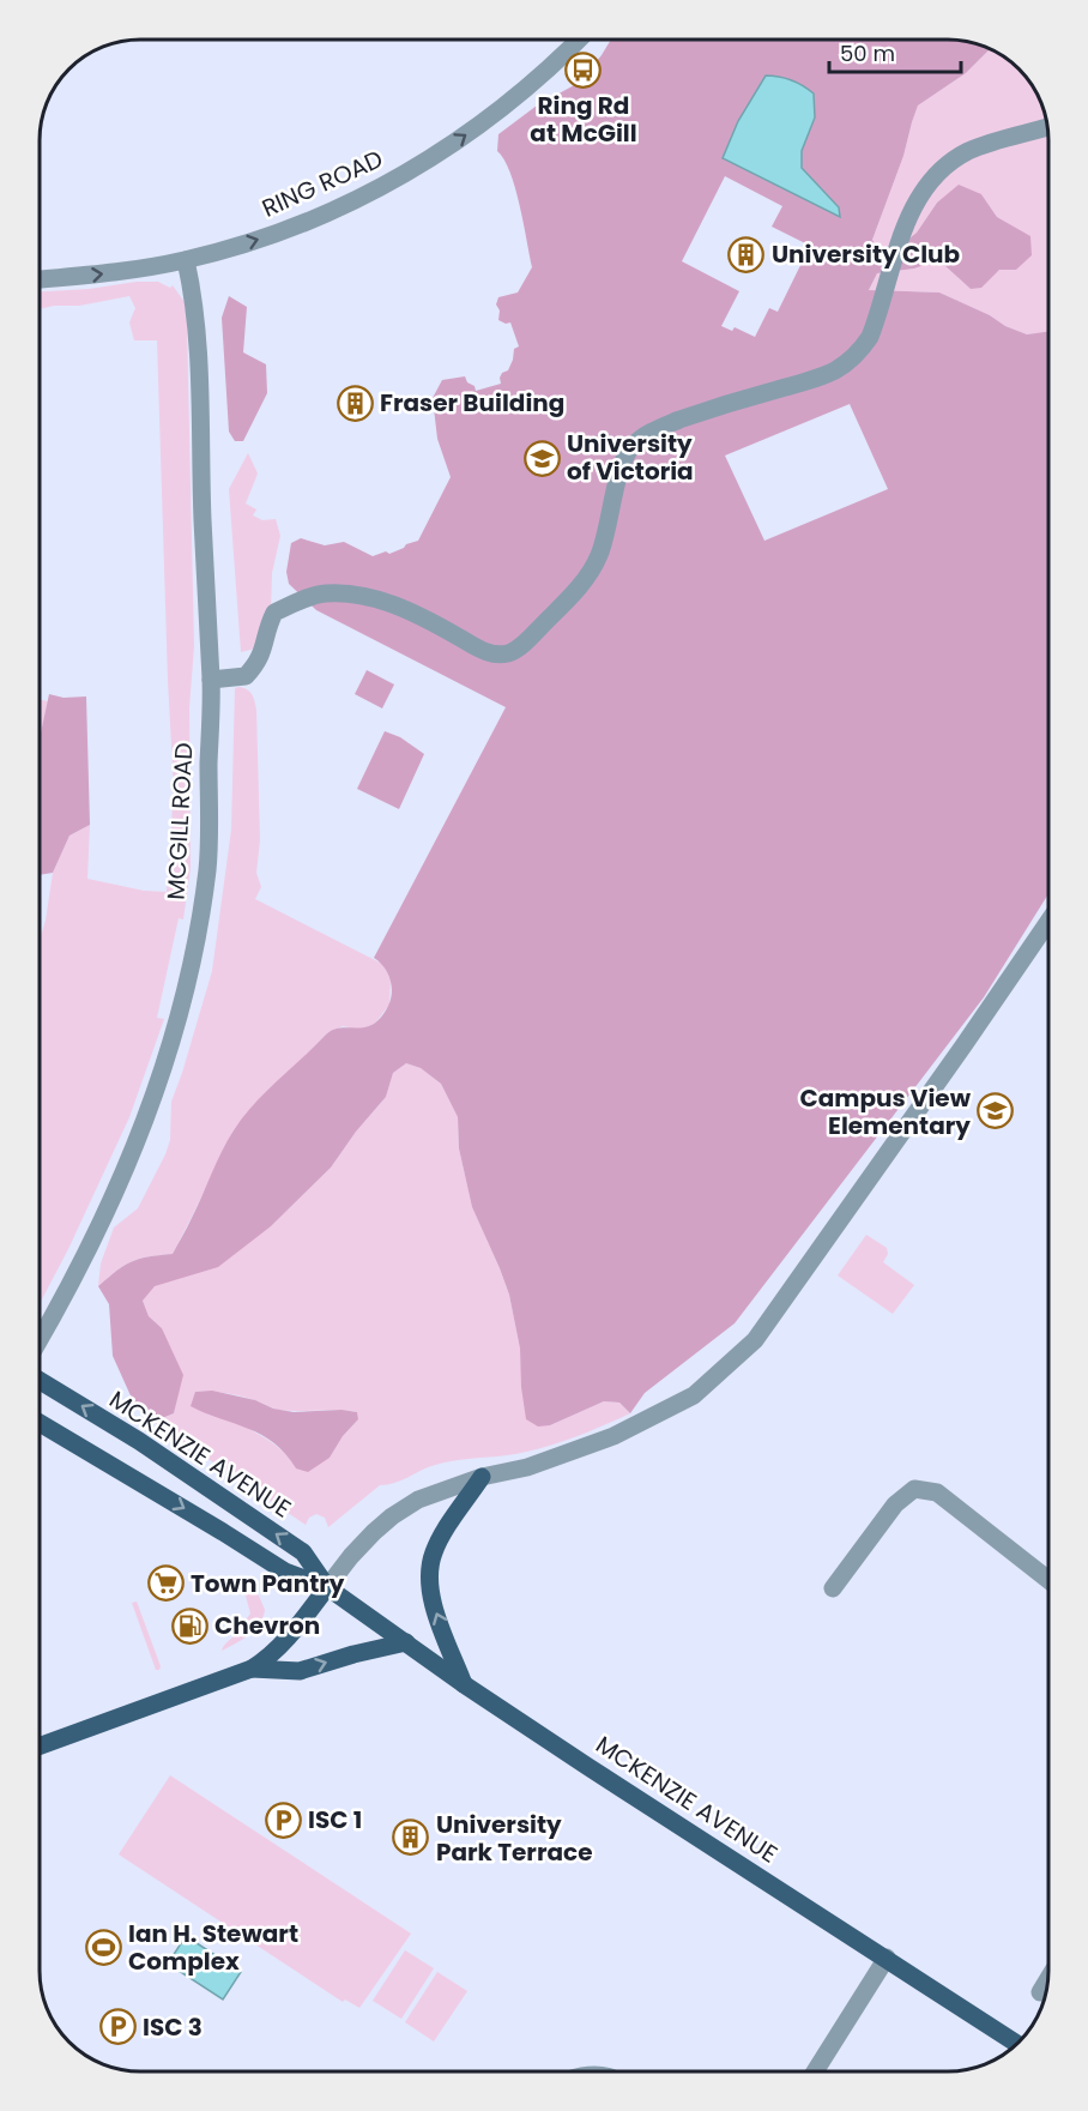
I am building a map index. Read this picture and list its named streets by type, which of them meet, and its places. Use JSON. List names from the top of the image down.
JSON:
{
  "streets": {
    "main road": ["MCKENZIE AVENUE"],
    "street": ["RING ROAD", "MCGILL ROAD"]
  },
  "crossings": [
    ["RING ROAD", "MCGILL ROAD"]
  ],
  "one_way": ["RING ROAD"],
  "places": {
    "bus stop": ["Ring Rd at McGill"],
    "building": ["University Club", "Fraser Building", "University Park Terrace"],
    "school or university": ["University of Victoria", "Campus View Elementary"],
    "supermarket": ["Town Pantry"],
    "fuel station": ["Chevron"],
    "parking": ["ISC 1", "ISC 3"],
    "sports": ["Ian H. Stewart Complex"]
  },
  "scale_bar": "50 m"
}
